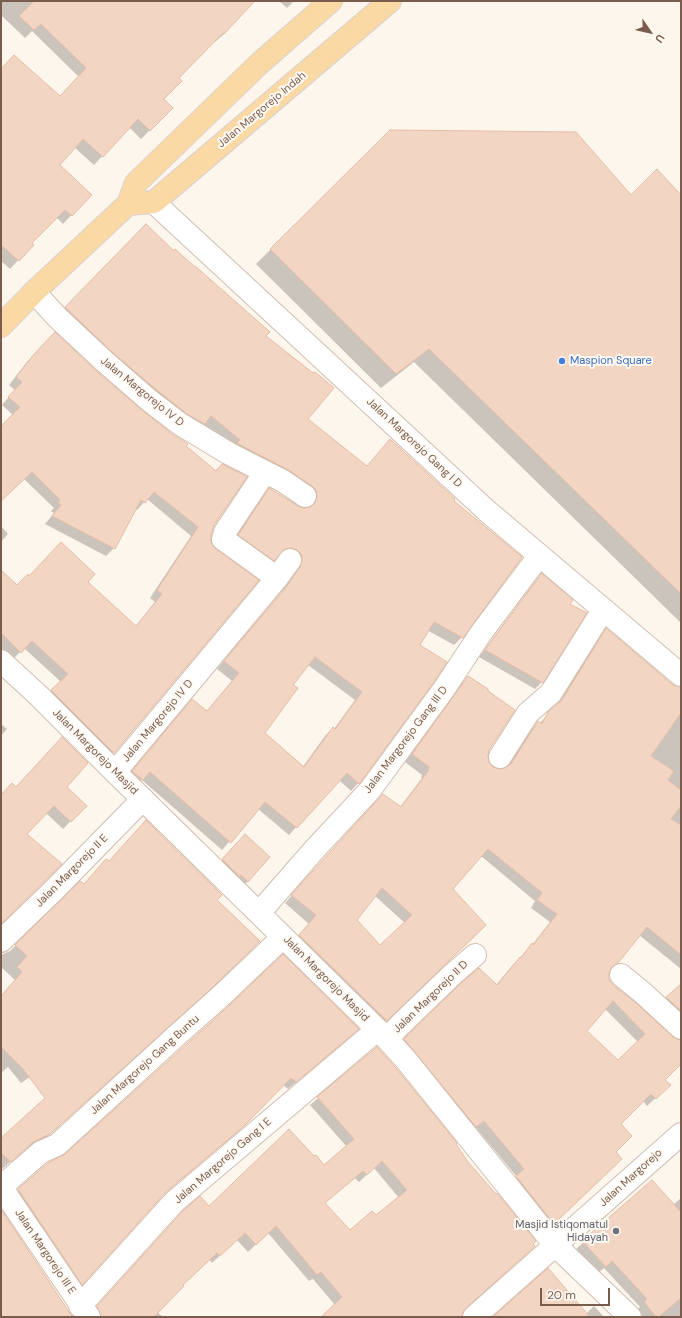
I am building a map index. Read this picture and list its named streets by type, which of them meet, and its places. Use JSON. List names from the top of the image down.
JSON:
{
  "streets": {
    "main road": ["Jalan Margorejo Indah"],
    "street": [
      "Jalan Margorejo IV D",
      "Jalan Margorejo Gang I D",
      "Jalan Margorejo Gang III D",
      "Jalan Margorejo Masjid",
      "Jalan Margorejo II E",
      "Jalan Margorejo II D",
      "Jalan Margorejo Gang Buntu",
      "Jalan Margorejo Gang I E",
      "Jalan Margorejo",
      "Jalan Margorejo III E"
    ]
  },
  "crossings": [
    ["Jalan Margorejo Indah", "Jalan Margorejo Gang I D"],
    ["Jalan Margorejo IV D", "Jalan Margorejo Masjid"],
    ["Jalan Margorejo Gang I D", "Jalan Margorejo Gang III D"],
    ["Jalan Margorejo Gang III D", "Jalan Margorejo Masjid"],
    ["Jalan Margorejo Masjid", "Jalan Margorejo II E"],
    ["Jalan Margorejo Masjid", "Jalan Margorejo II D"],
    ["Jalan Margorejo Masjid", "Jalan Margorejo Gang Buntu"],
    ["Jalan Margorejo Masjid", "Jalan Margorejo Gang I E"],
    ["Jalan Margorejo Masjid", "Jalan Margorejo"],
    ["Jalan Margorejo II D", "Jalan Margorejo Gang I E"],
    ["Jalan Margorejo Gang Buntu", "Jalan Margorejo III E"],
    ["Jalan Margorejo Gang I E", "Jalan Margorejo III E"]
  ],
  "places": ["Maspion Square", "Masjid Istiqomatul Hidayah"],
  "scale_bar": "20 m",
  "north": "bottom right"
}
